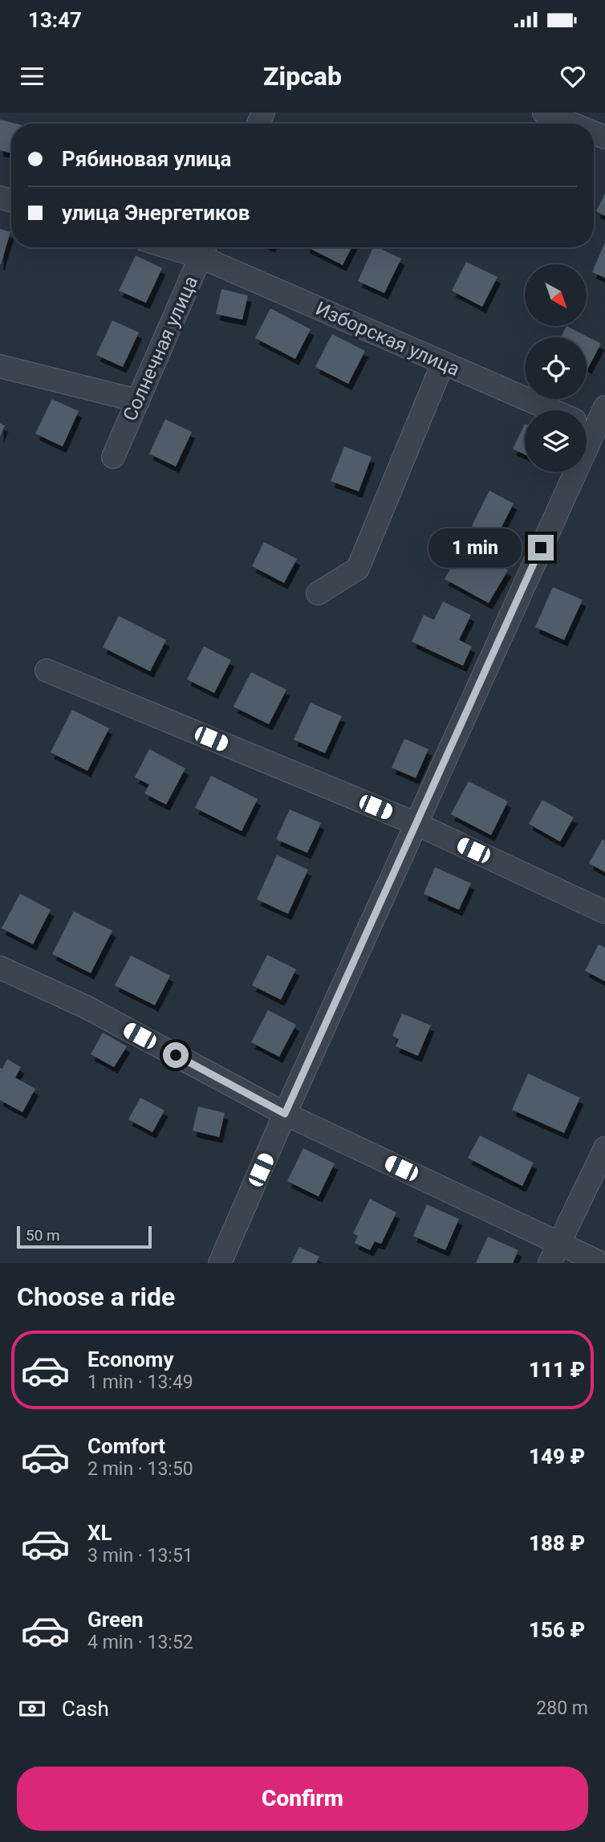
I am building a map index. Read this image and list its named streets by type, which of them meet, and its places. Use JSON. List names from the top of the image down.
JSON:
{
  "streets": {
    "street": ["Изборская улица", "Солнечная улица"]
  },
  "crossings": [
    ["Изборская улица", "Солнечная улица"]
  ],
  "scale_bar": "50 m",
  "north": "bottom right",
  "page": {
    "status": "13:47",
    "header": "Zipcab",
    "banner": ["Рябиновая улица", "улица Энергетиков"],
    "bubble": "1 min",
    "scale": "50 m",
    "heading": "Choose a ride",
    "list": [
      {
        "name": "Economy",
        "note": "1 min · 13:49",
        "value": "111 ₽"
      },
      {
        "name": "Comfort",
        "note": "2 min · 13:50",
        "value": "149 ₽"
      },
      {
        "name": "XL",
        "note": "3 min · 13:51",
        "value": "188 ₽"
      },
      {
        "name": "Green",
        "note": "4 min · 13:52",
        "value": "156 ₽"
      }
    ],
    "pay": ["Cash", "280 m"],
    "buttons": "Confirm"
  }
}
